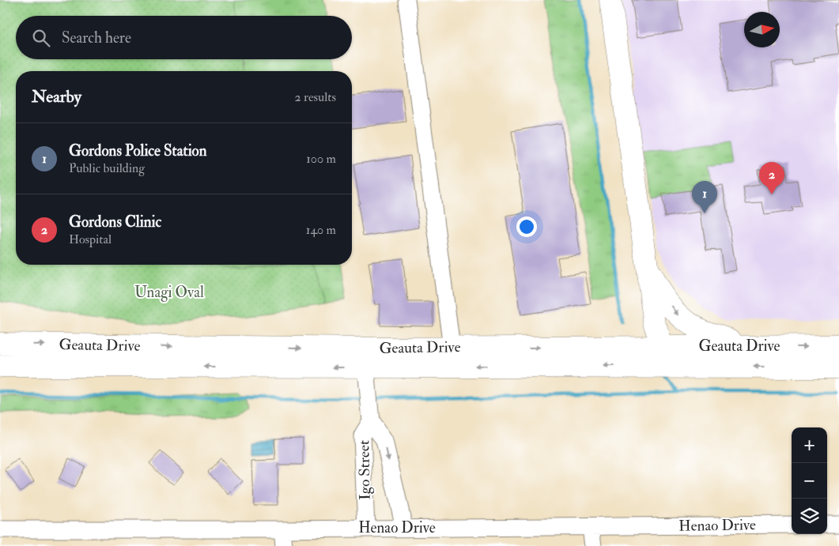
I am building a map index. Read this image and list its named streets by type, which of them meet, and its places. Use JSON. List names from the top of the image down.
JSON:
{
  "streets": {
    "main road": ["Geauta Drive"],
    "street": ["Igo Street", "Henao Drive"]
  },
  "crossings": [
    ["Geauta Drive", "Igo Street"],
    ["Igo Street", "Henao Drive"]
  ],
  "parks": ["Unagi Oval"],
  "north": "right",
  "page": {
    "search": "Search here",
    "heading": ["Nearby", "2 results"],
    "list": [
      {
        "mark": "1",
        "name": "Gordons Police Station",
        "note": "Public building",
        "value": "100 m"
      },
      {
        "mark": "2",
        "name": "Gordons Clinic",
        "note": "Hospital",
        "value": "140 m"
      }
    ],
    "pins": ["2", "1"],
    "map_buttons": ["+", "−"]
  }
}
